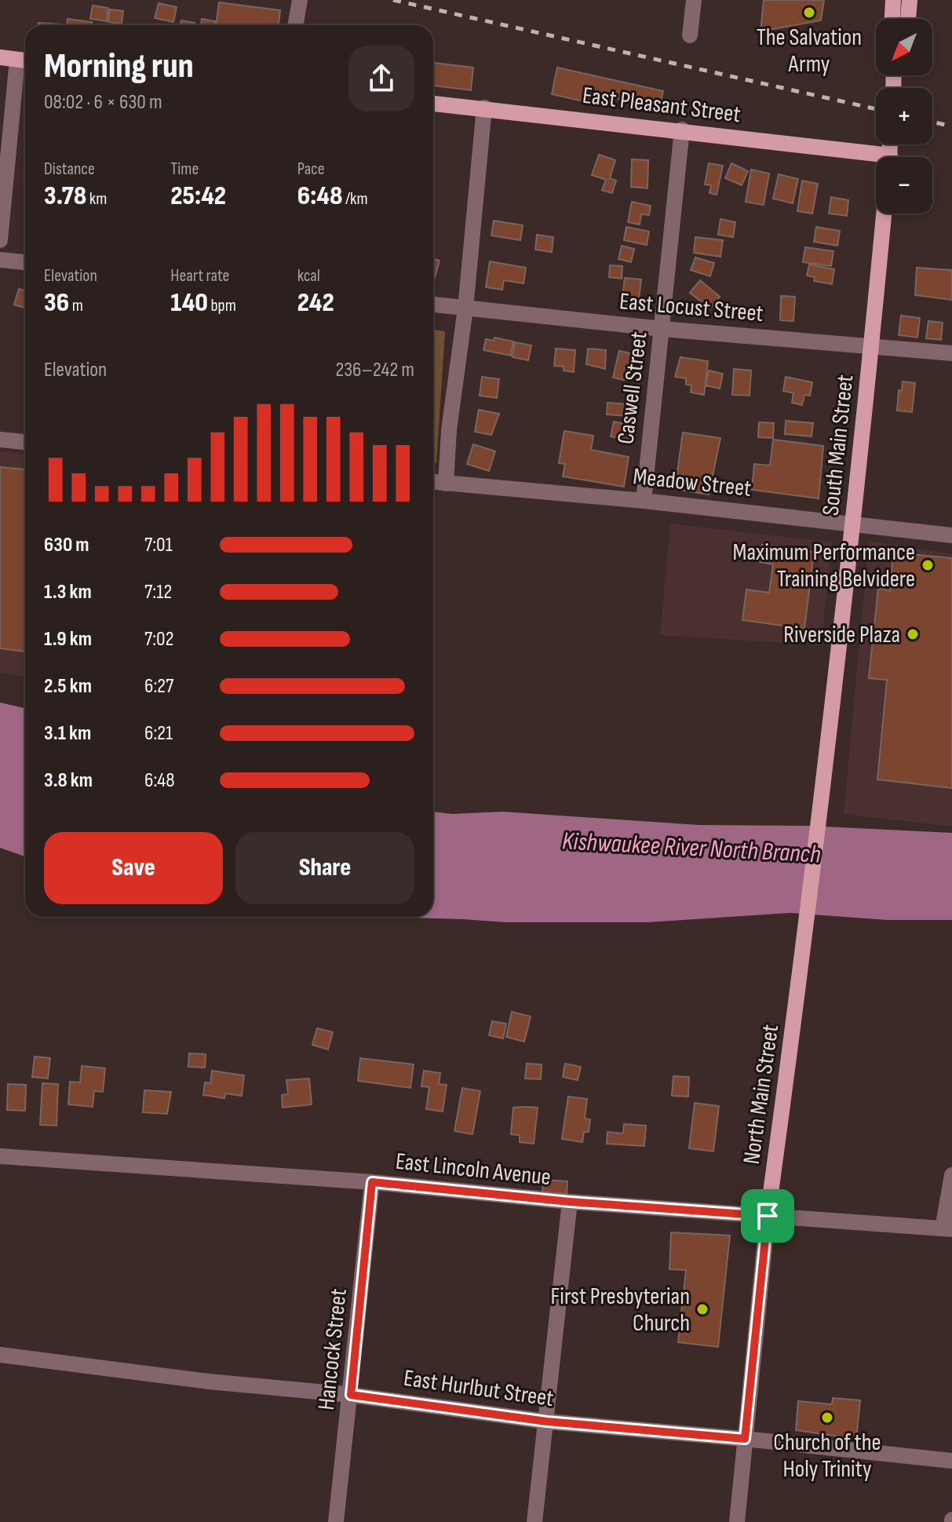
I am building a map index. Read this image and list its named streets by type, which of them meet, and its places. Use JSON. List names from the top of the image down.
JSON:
{
  "streets": {
    "main road": ["East Pleasant Street", "South Main Street", "North Main Street"],
    "street": [
      "East Locust Street",
      "Caswell Street",
      "Meadow Street",
      "East Lincoln Avenue",
      "Hancock Street",
      "East Hurlbut Street"
    ]
  },
  "crossings": [
    ["East Pleasant Street", "Caswell Street"],
    ["East Locust Street", "Caswell Street"],
    ["East Locust Street", "South Main Street"],
    ["Caswell Street", "Meadow Street"],
    ["South Main Street", "Meadow Street"],
    ["South Main Street", "North Main Street"],
    ["North Main Street", "East Lincoln Avenue"],
    ["North Main Street", "East Hurlbut Street"],
    ["East Lincoln Avenue", "Hancock Street"],
    ["Hancock Street", "East Hurlbut Street"]
  ],
  "water": ["Kishwaukee River North Branch"],
  "places": [
    "The Salvation Army",
    "Maximum Performance Training Belvidere",
    "Riverside Plaza",
    "First Presbyterian Church",
    "Church of the Holy Trinity"
  ],
  "north": "bottom left",
  "page": {
    "map_buttons": ["+", "−"],
    "heading": ["Morning run", "08:02 · 6 × 630 m"],
    "stats": [
      ["Distance", "3.78 km"],
      ["Time", "25:42"],
      ["Pace", "6:48 /km"],
      ["Elevation", "36 m"],
      ["Heart rate", "140 bpm"],
      ["kcal", "242"]
    ],
    "chart": ["Elevation", "236–242 m"],
    "list": [
      {
        "name": "630 m",
        "note": "7:01"
      },
      {
        "name": "1.3 km",
        "note": "7:12"
      },
      {
        "name": "1.9 km",
        "note": "7:02"
      },
      {
        "name": "2.5 km",
        "note": "6:27"
      },
      {
        "name": "3.1 km",
        "note": "6:21"
      },
      {
        "name": "3.8 km",
        "note": "6:48"
      }
    ],
    "buttons": ["Save", "Share"]
  }
}
